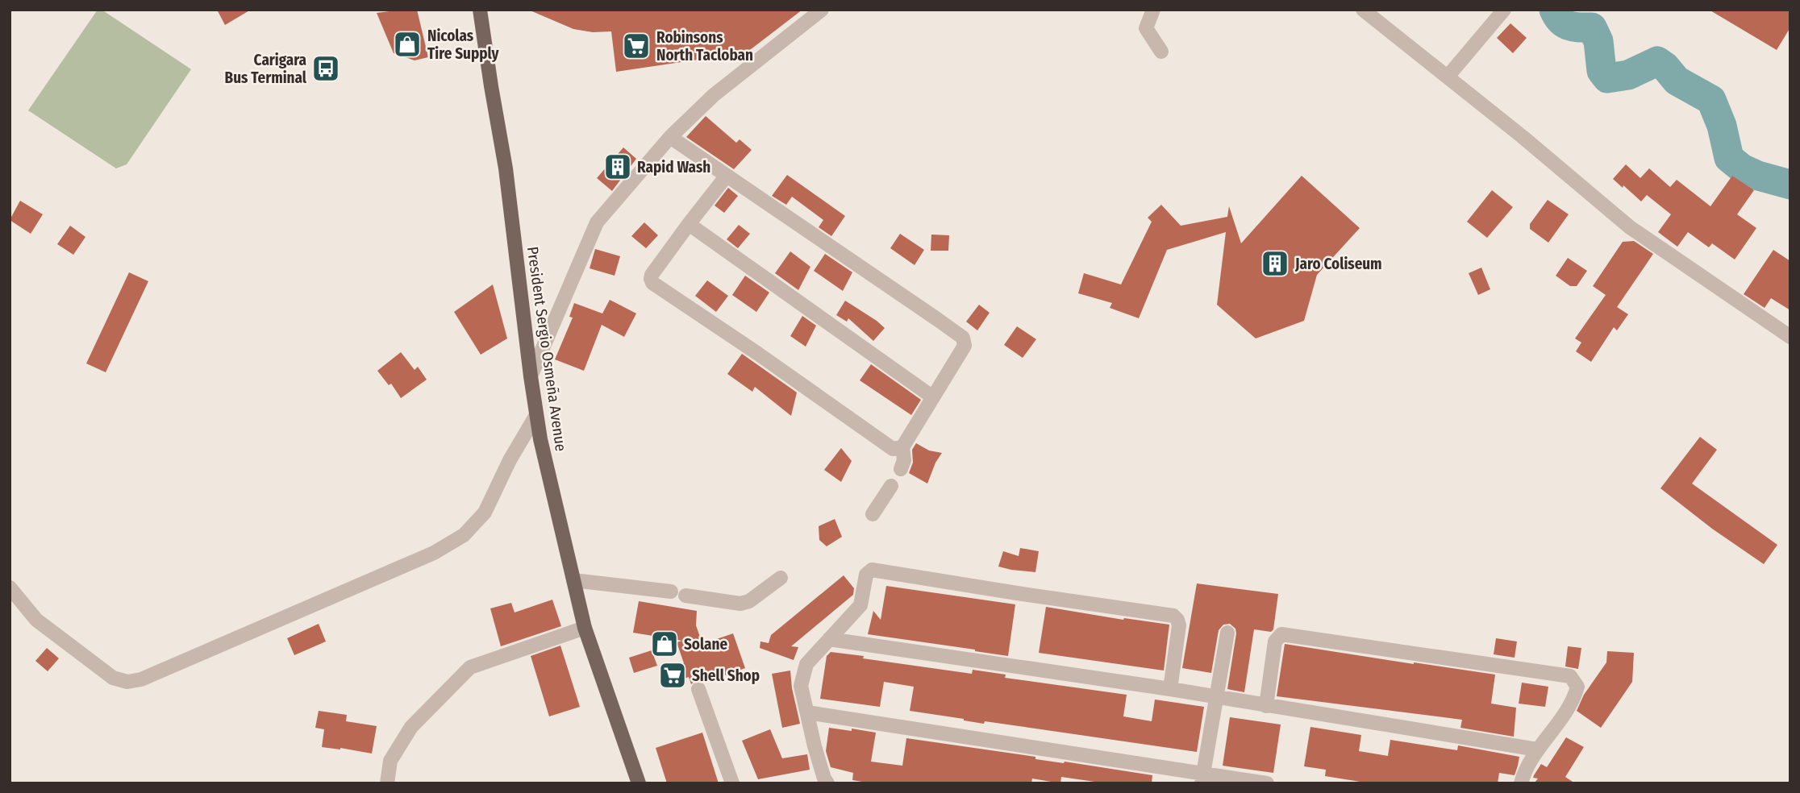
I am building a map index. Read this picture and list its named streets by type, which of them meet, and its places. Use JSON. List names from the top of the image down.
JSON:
{
  "streets": {
    "main road": ["President Sergio Osmeña Avenue"]
  },
  "places": {
    "shop": ["Nicolas Tire Supply", "Solane"],
    "supermarket": ["Robinsons North Tacloban", "Shell Shop"],
    "bus stop": ["Carigara Bus Terminal"],
    "building": ["Rapid Wash", "Jaro Coliseum"]
  }
}
